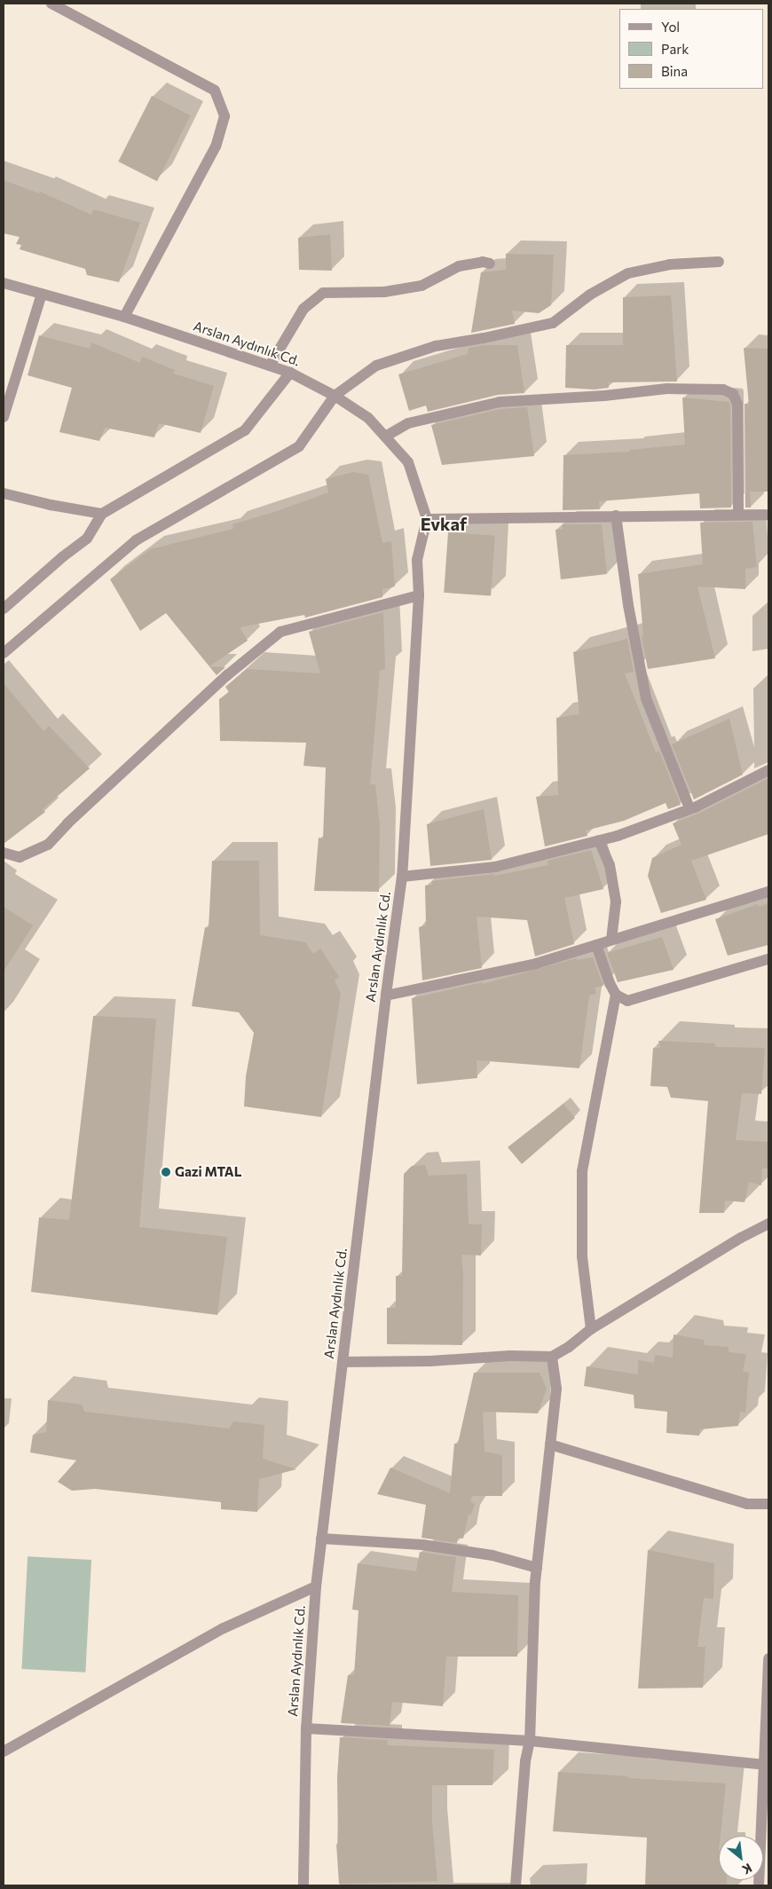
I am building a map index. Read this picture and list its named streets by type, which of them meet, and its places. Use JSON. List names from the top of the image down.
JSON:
{
  "streets": {
    "street": ["Arslan Aydınlık Cd."]
  },
  "districts": ["Evkaf"],
  "places": ["Gazi MTAL"],
  "legend": ["Yol", "Park", "Bina"],
  "north": "bottom right"
}
